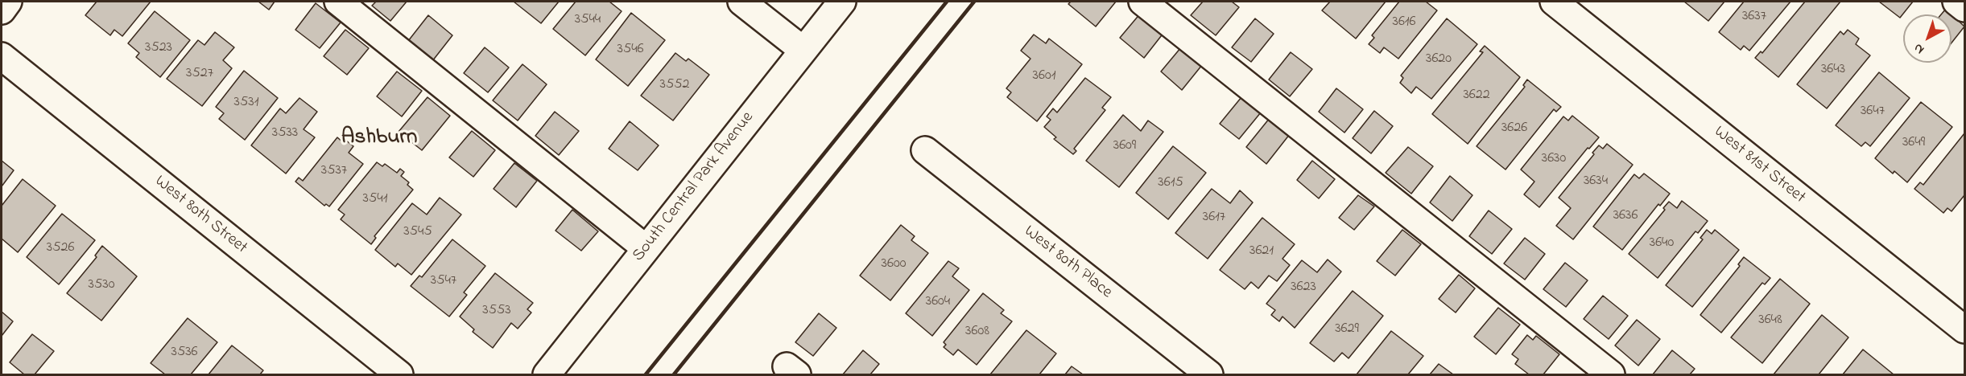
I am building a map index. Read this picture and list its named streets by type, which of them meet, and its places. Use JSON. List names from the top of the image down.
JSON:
{
  "streets": {
    "street": [
      "West 81st Street",
      "South Central Park Avenue",
      "West 80th Street",
      "West 80th Place"
    ]
  },
  "districts": ["Ashburn"],
  "house_numbers": [
    "3637",
    "3544",
    "3616",
    "3523",
    "3546",
    "3620",
    "3643",
    "3527",
    "3601",
    "3552",
    "3622",
    "3531",
    "3647",
    "3626",
    "3533",
    "3649",
    "3609",
    "3630",
    "3537",
    "3634",
    "3615",
    "3541",
    "3636",
    "3617",
    "3545",
    "3640",
    "3526",
    "3621",
    "3600",
    "3547",
    "3530",
    "3623",
    "3604",
    "3553",
    "3648",
    "3629",
    "3608",
    "3536"
  ],
  "north": "bottom left"
}
